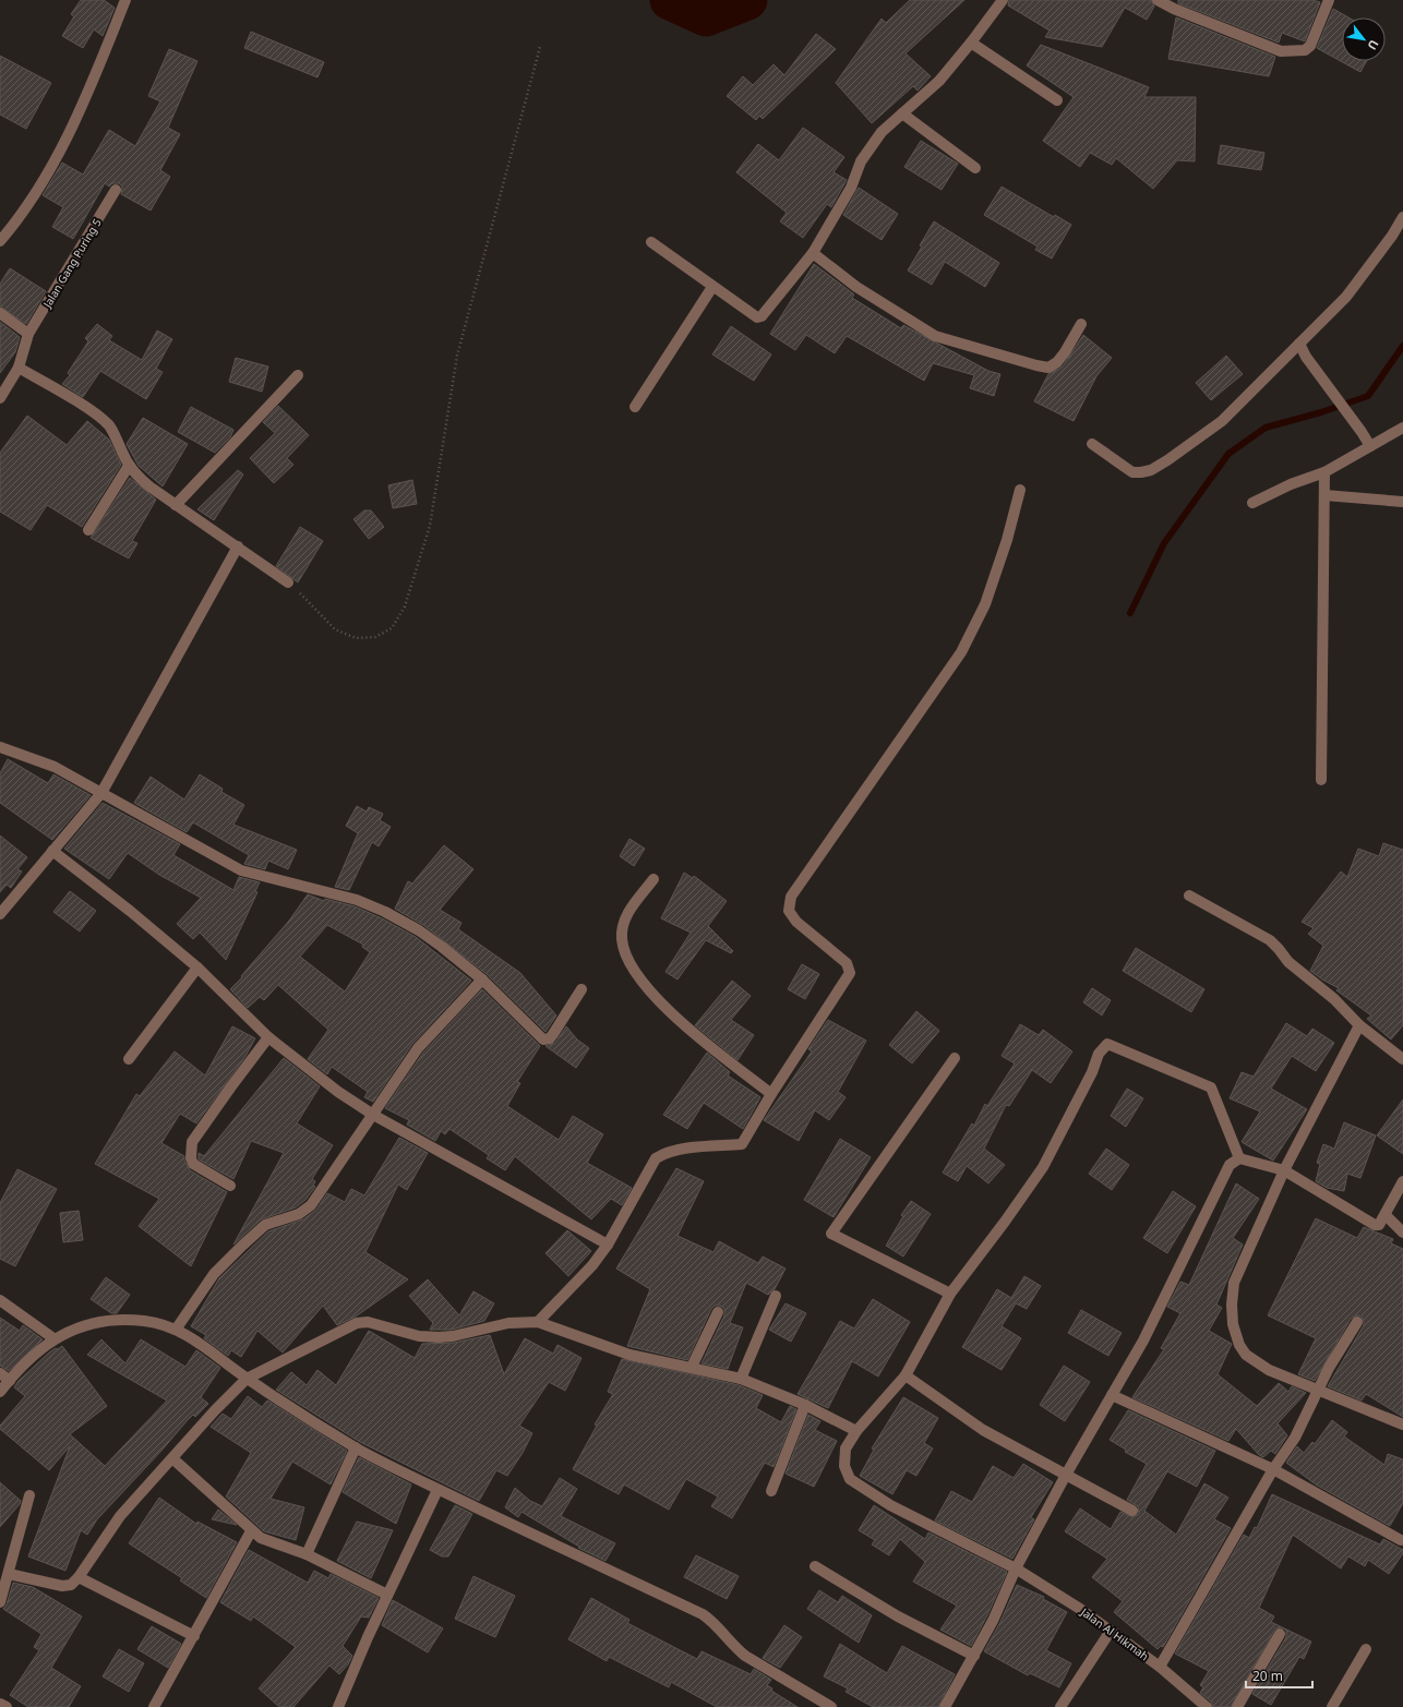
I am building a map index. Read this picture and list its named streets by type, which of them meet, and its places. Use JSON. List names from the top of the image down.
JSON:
{
  "streets": {
    "street": ["Jalan Gang Puring 5", "Jalan Al Hikmah"]
  },
  "scale_bar": "20 m",
  "north": "bottom right"
}
